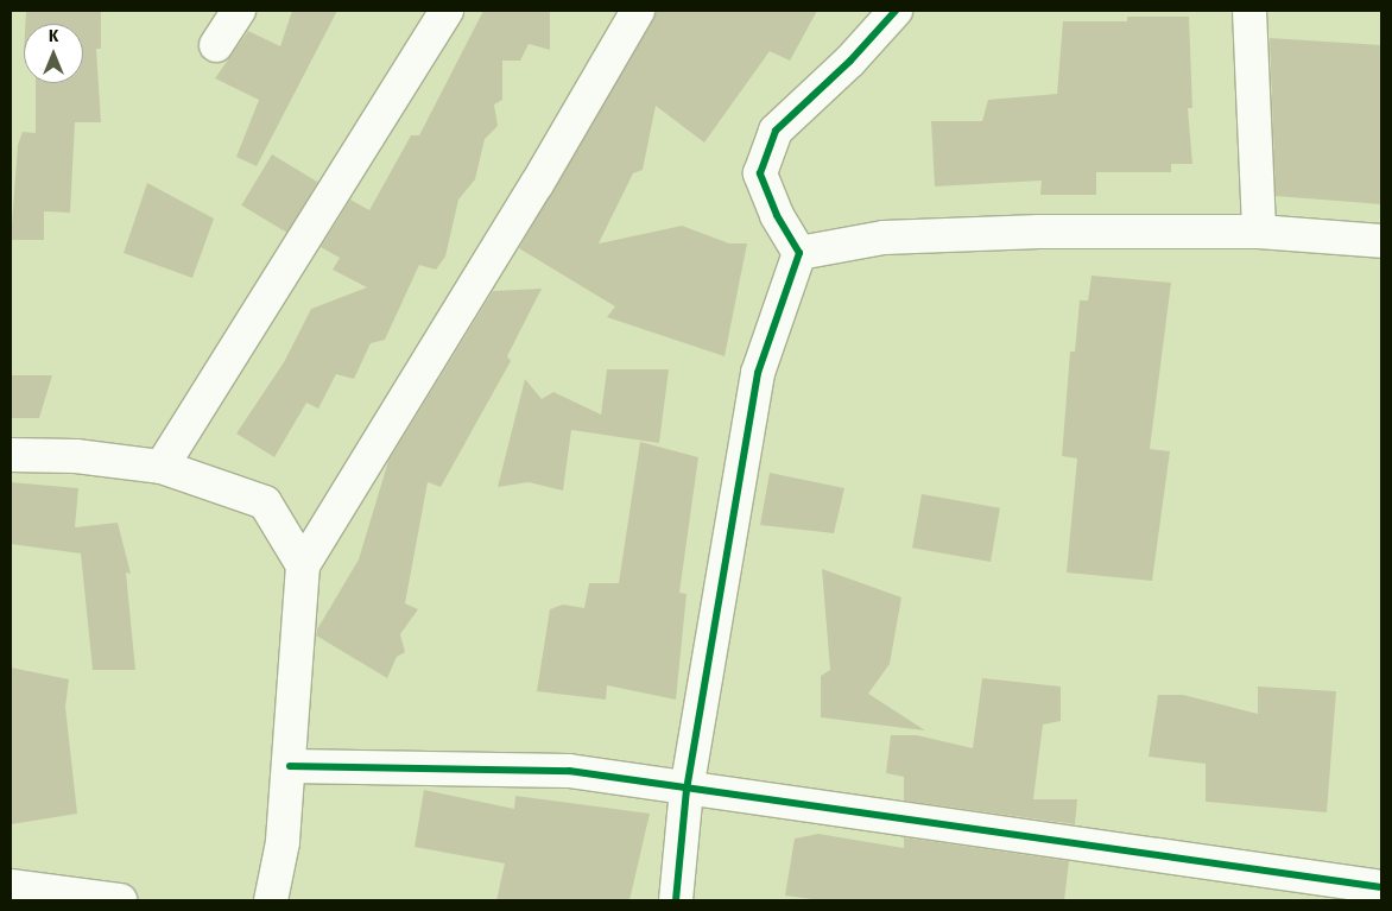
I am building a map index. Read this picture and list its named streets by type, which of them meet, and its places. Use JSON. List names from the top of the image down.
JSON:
{
  "north": "top"
}
